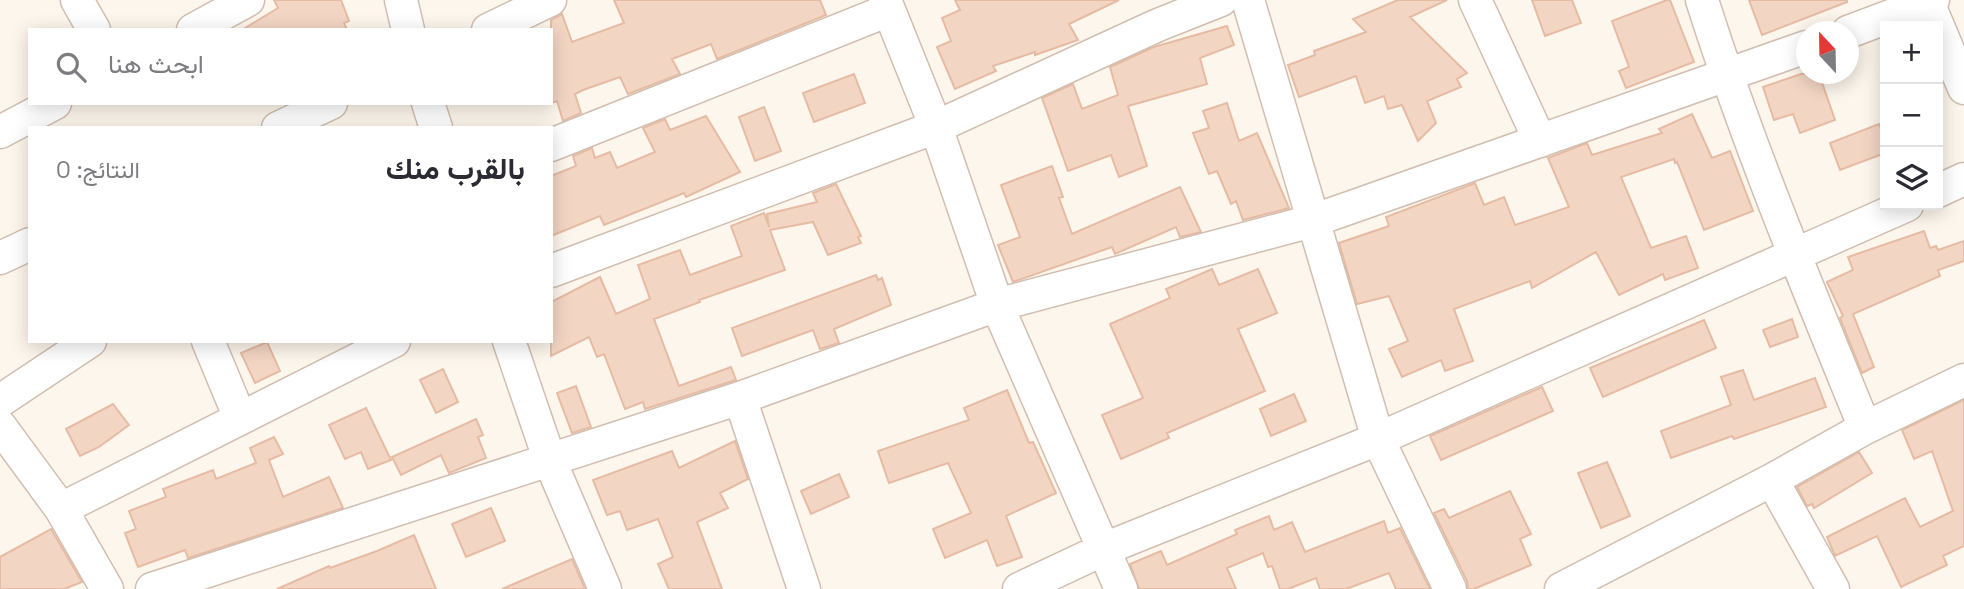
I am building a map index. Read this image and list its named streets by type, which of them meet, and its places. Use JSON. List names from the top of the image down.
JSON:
{
  "north": "top",
  "page": {
    "map_buttons": ["+", "−"],
    "search": "ابحث هنا",
    "heading": ["بالقرب منك", "النتائج: 0"]
  }
}
